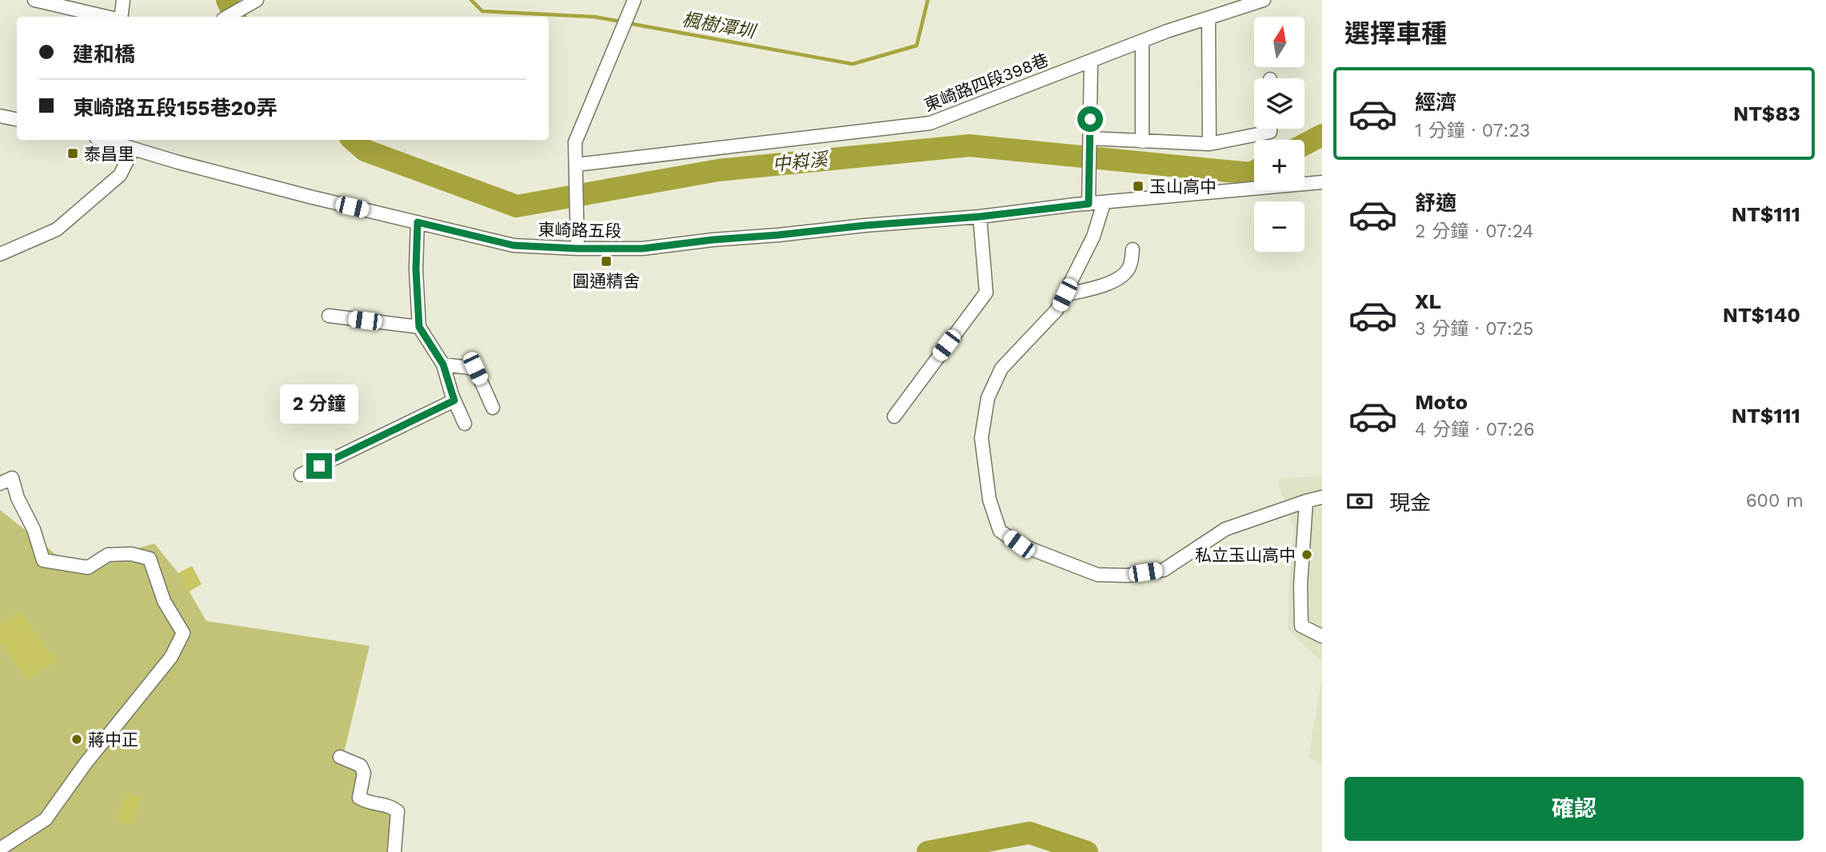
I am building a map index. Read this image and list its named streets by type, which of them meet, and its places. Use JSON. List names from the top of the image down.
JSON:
{
  "streets": {
    "street": ["東崎路四段398巷", "東崎路五段"]
  },
  "water": ["楓樹潭圳", "中嵙溪"],
  "places": {
    "transit": ["泰昌里", "玉山高中", "圓通精舍"],
    "other": ["私立玉山高中", "蔣中正"]
  },
  "north": "top",
  "page": {
    "heading": "選擇車種",
    "map_buttons": ["+", "−"],
    "banner": ["建和橋", "東崎路五段155巷20弄"],
    "list": [
      {
        "name": "經濟",
        "note": "1 分鐘 · 07:23",
        "value": "NT$83"
      },
      {
        "name": "舒適",
        "note": "2 分鐘 · 07:24",
        "value": "NT$111"
      },
      {
        "name": "XL",
        "note": "3 分鐘 · 07:25",
        "value": "NT$140"
      },
      {
        "name": "Moto",
        "note": "4 分鐘 · 07:26",
        "value": "NT$111"
      }
    ],
    "bubble": "2 分鐘",
    "pay": ["現金", "600 m"],
    "buttons": "確認"
  }
}
